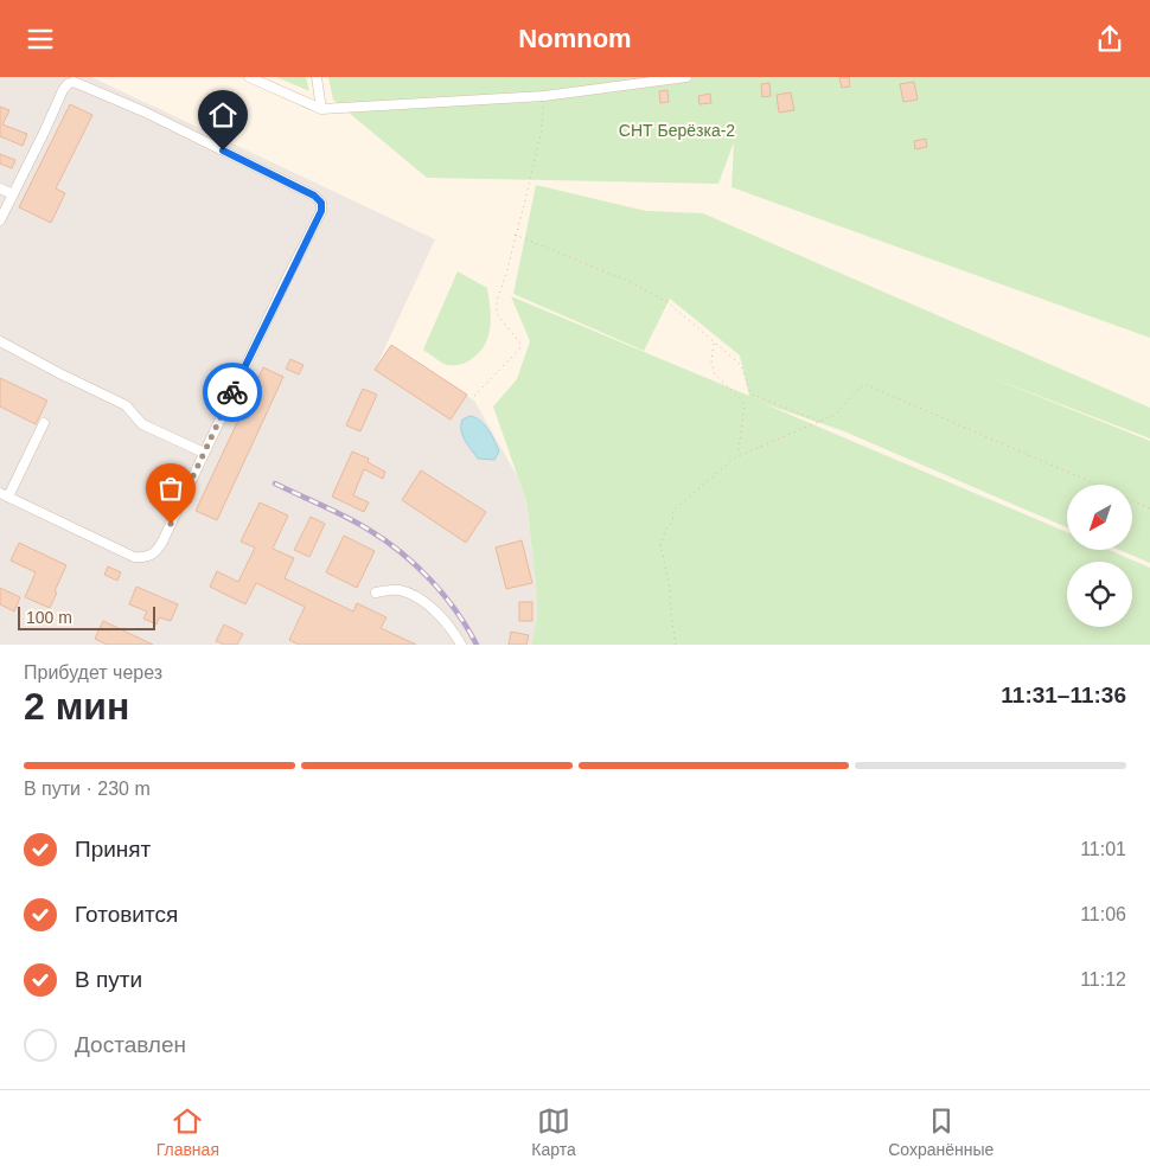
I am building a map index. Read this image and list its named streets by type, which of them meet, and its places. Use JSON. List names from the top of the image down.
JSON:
{
  "parks": ["СНТ Берёзка-2"],
  "scale_bar": "100 m",
  "north": "bottom left",
  "page": {
    "header": "Nomnom",
    "scale": "100 m",
    "heading": ["2 мин", "Прибудет через", "11:31–11:36"],
    "bar": "В пути · 230 m",
    "list": [
      ["Принят", "11:01"],
      ["Готовится", "11:06"],
      ["В пути", "11:12"],
      "Доставлен"
    ],
    "tabs": ["Главная", "Карта", "Сохранённые"]
  }
}
